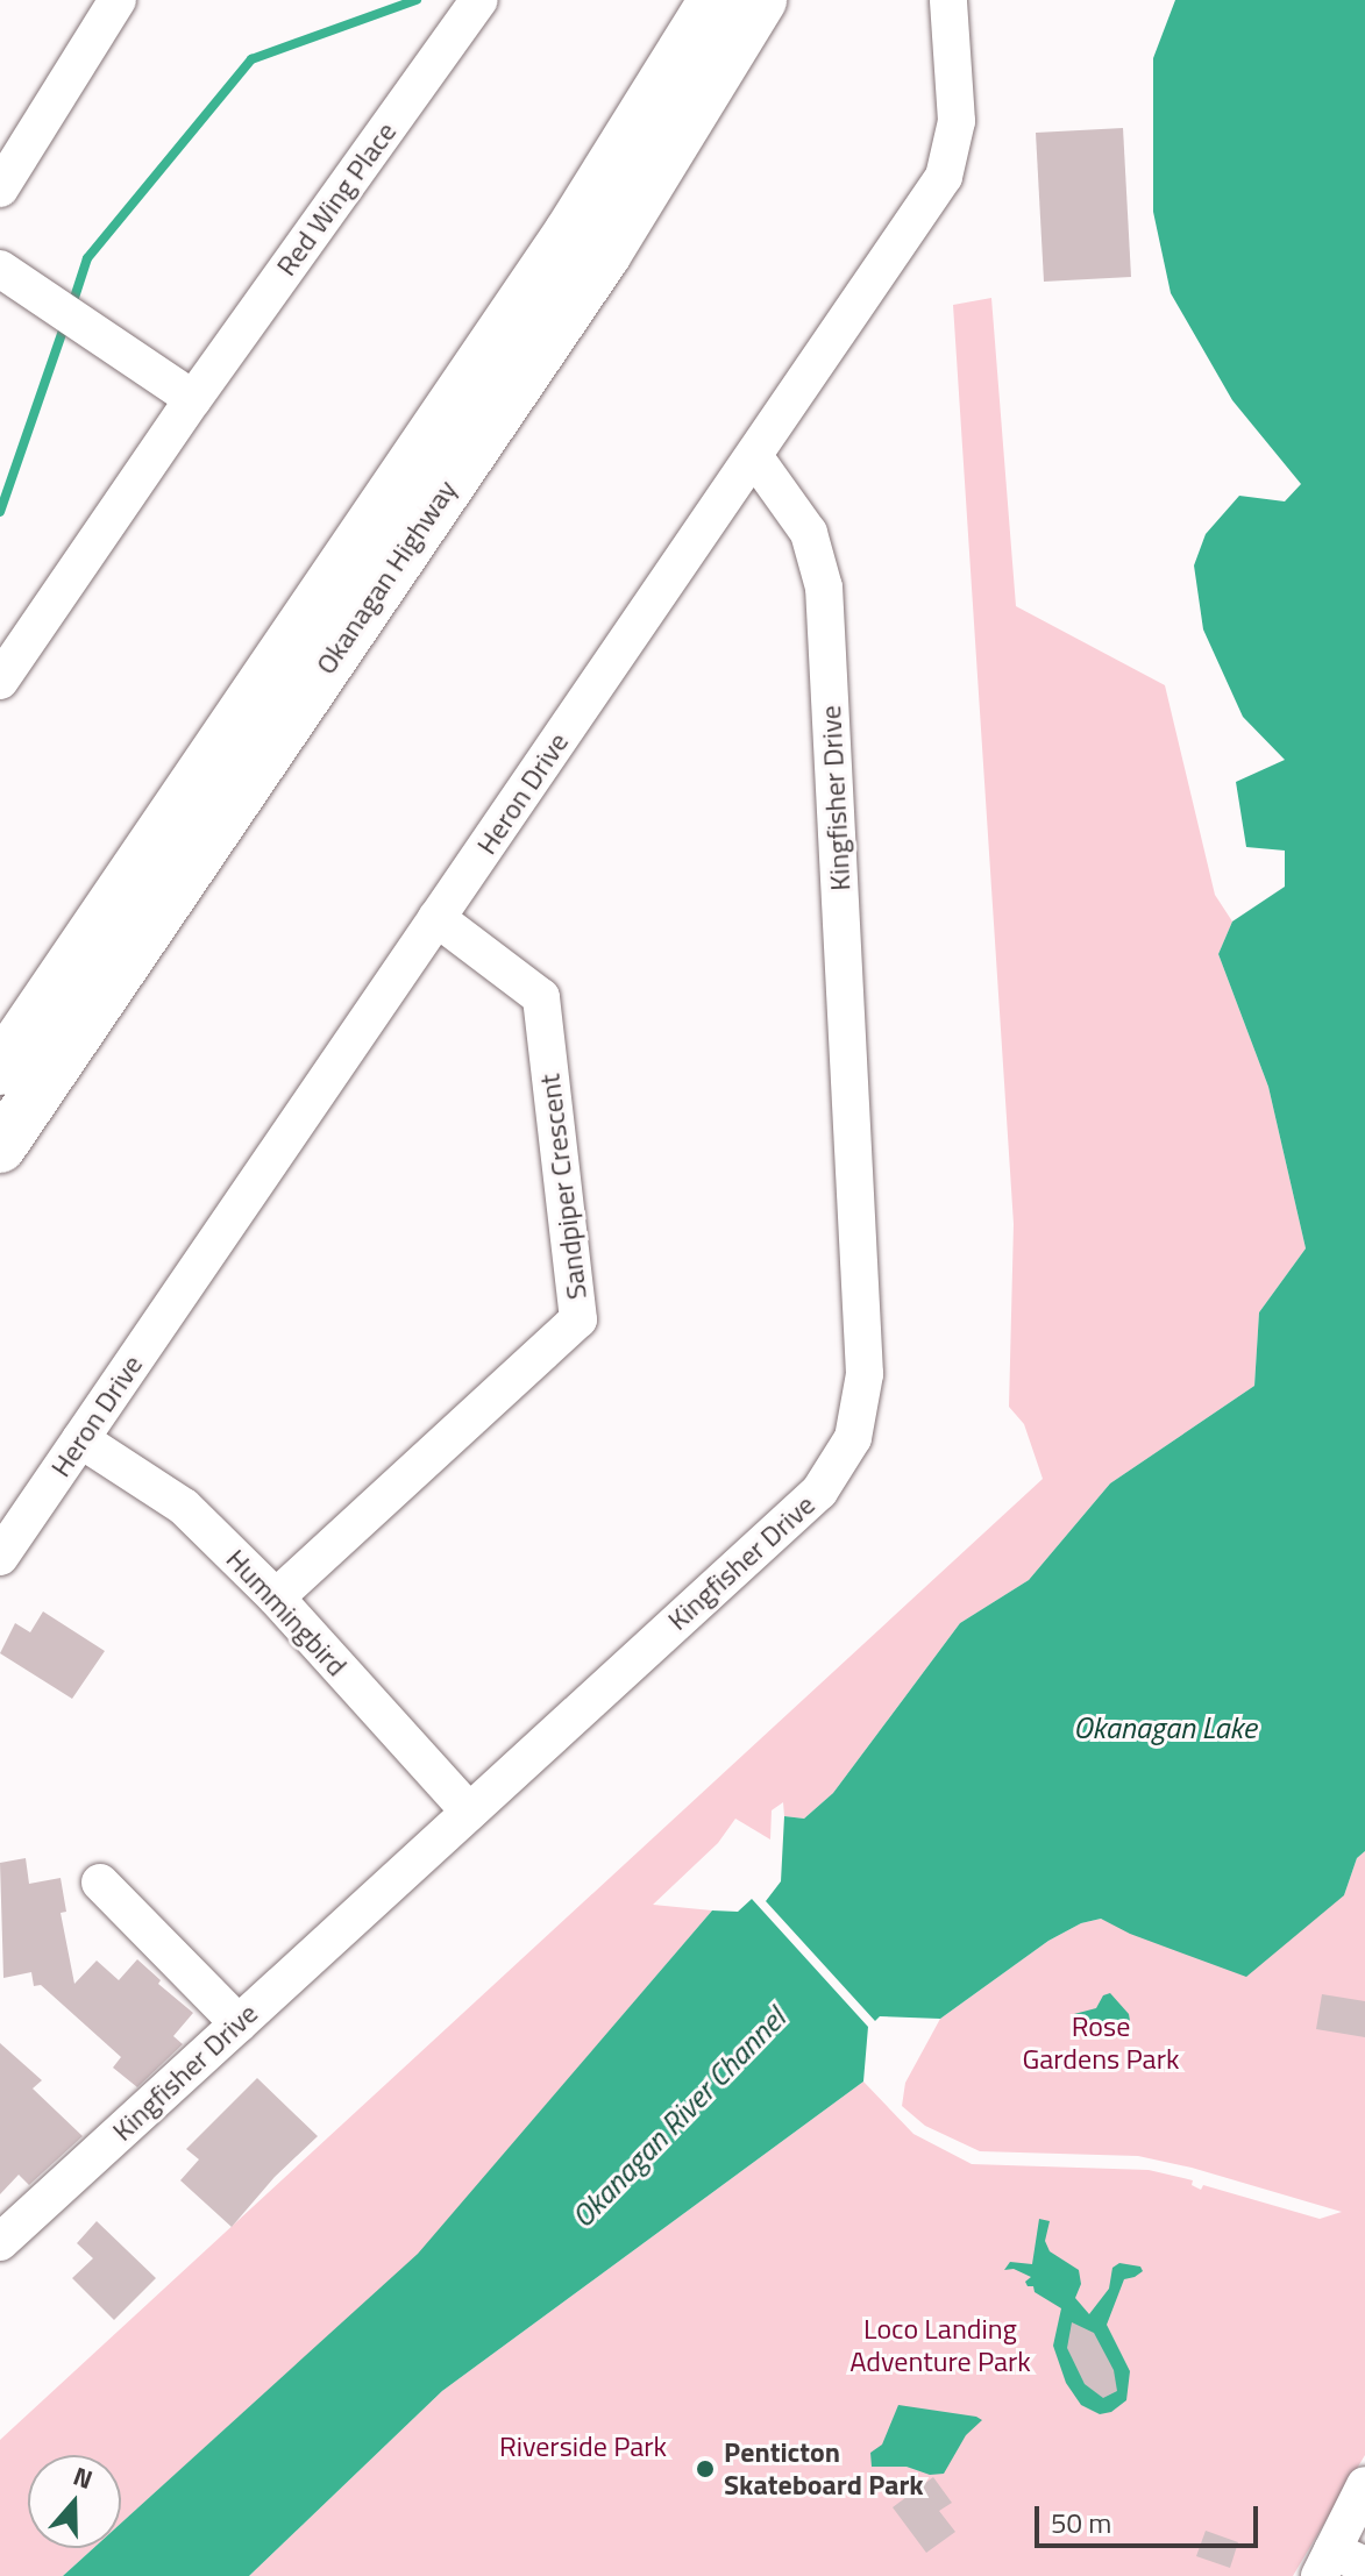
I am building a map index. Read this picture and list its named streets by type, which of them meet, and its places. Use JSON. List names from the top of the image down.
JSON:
{
  "streets": {
    "highway": ["Okanagan Highway"],
    "street": [
      "Red Wing Place",
      "Heron Drive",
      "Kingfisher Drive",
      "Sandpiper Crescent",
      "Hummingbird"
    ]
  },
  "crossings": [
    ["Heron Drive", "Kingfisher Drive"],
    ["Heron Drive", "Sandpiper Crescent"],
    ["Heron Drive", "Hummingbird"],
    ["Kingfisher Drive", "Hummingbird"],
    ["Sandpiper Crescent", "Hummingbird"]
  ],
  "water": ["Okanagan Lake", "Okanagan River Channel"],
  "parks": ["Rose Gardens Park", "Loco Landing Adventure Park", "Riverside Park"],
  "places": ["Penticton Skateboard Park"],
  "scale_bar": "50 m",
  "north": "top"
}
